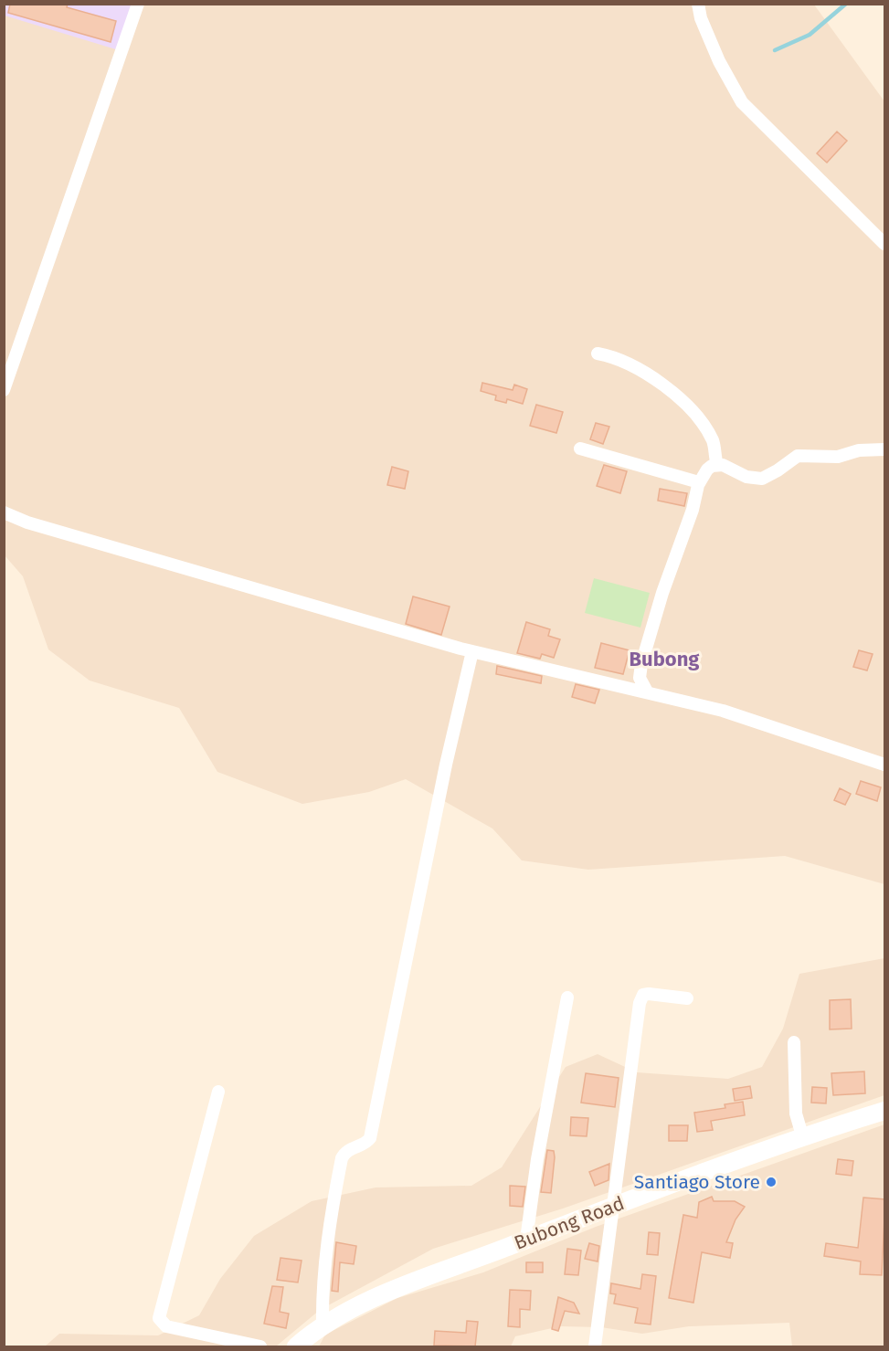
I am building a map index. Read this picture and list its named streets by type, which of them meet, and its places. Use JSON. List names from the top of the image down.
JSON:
{
  "streets": {
    "main road": ["Bubong Road"]
  },
  "districts": ["Bubong"],
  "places": ["Santiago Store"]
}
